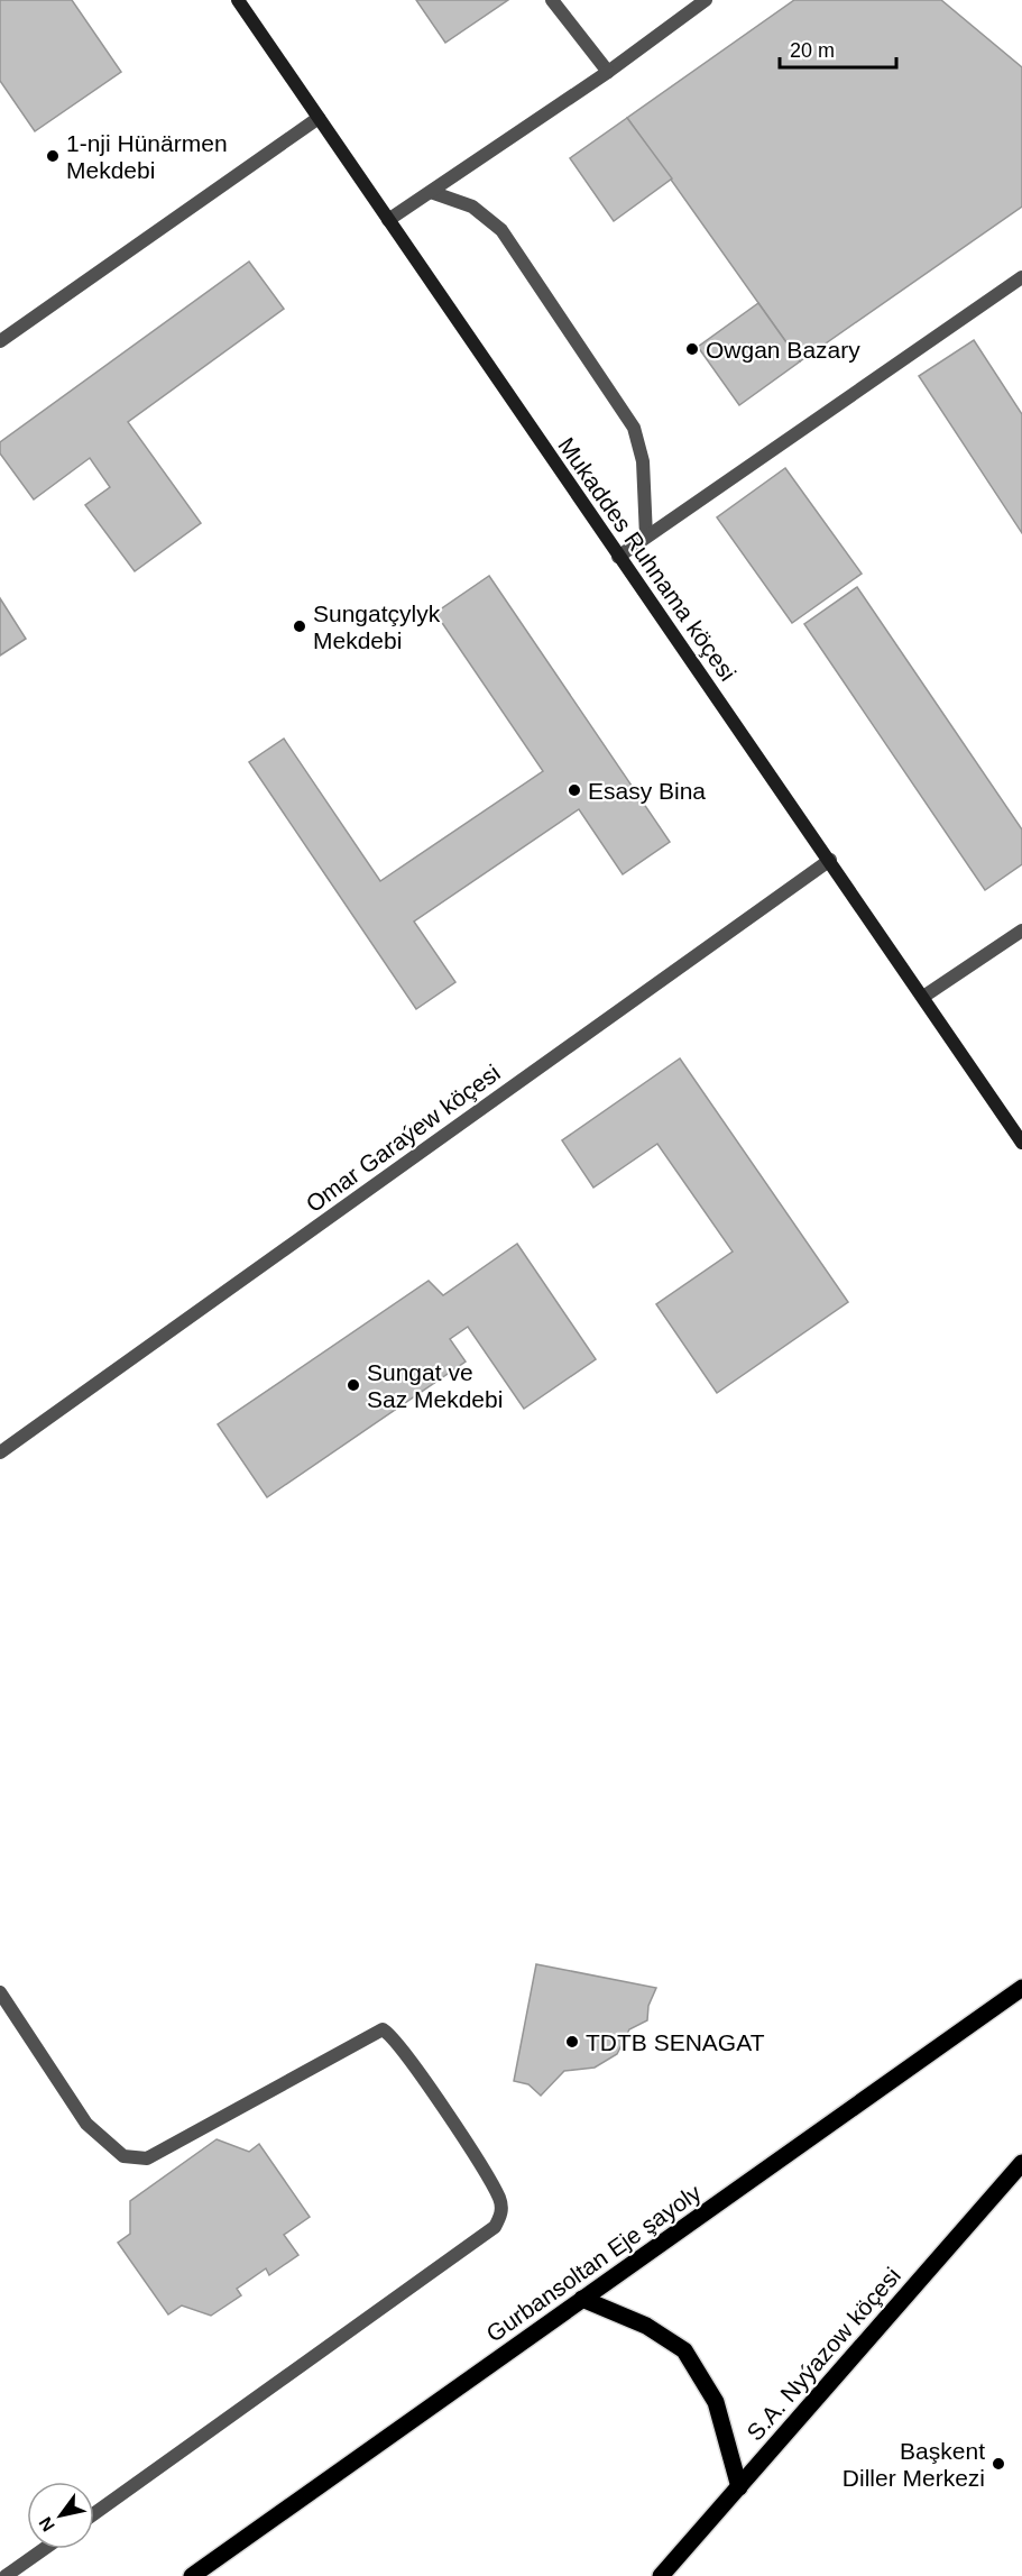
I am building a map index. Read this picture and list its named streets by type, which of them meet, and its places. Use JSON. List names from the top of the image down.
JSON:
{
  "streets": {
    "main road": ["Gurbansoltan Eje şayoly", "S.A. Nyýazow köçesi"],
    "street": ["Mukaddes Ruhnama köçesi", "Omar Garaýew köçesi"]
  },
  "crossings": [
    ["Mukaddes Ruhnama köçesi", "Omar Garaýew köçesi"]
  ],
  "places": [
    "1-nji Hünärmen Mekdebi",
    "Owgan Bazary",
    "Sungatçylyk Mekdebi",
    "Esasy Bina",
    "Sungat ve Saz Mekdebi",
    "TDTB SENAGAT",
    "Başkent Diller Merkezi"
  ],
  "scale_bar": "20 m",
  "north": "bottom left"
}
